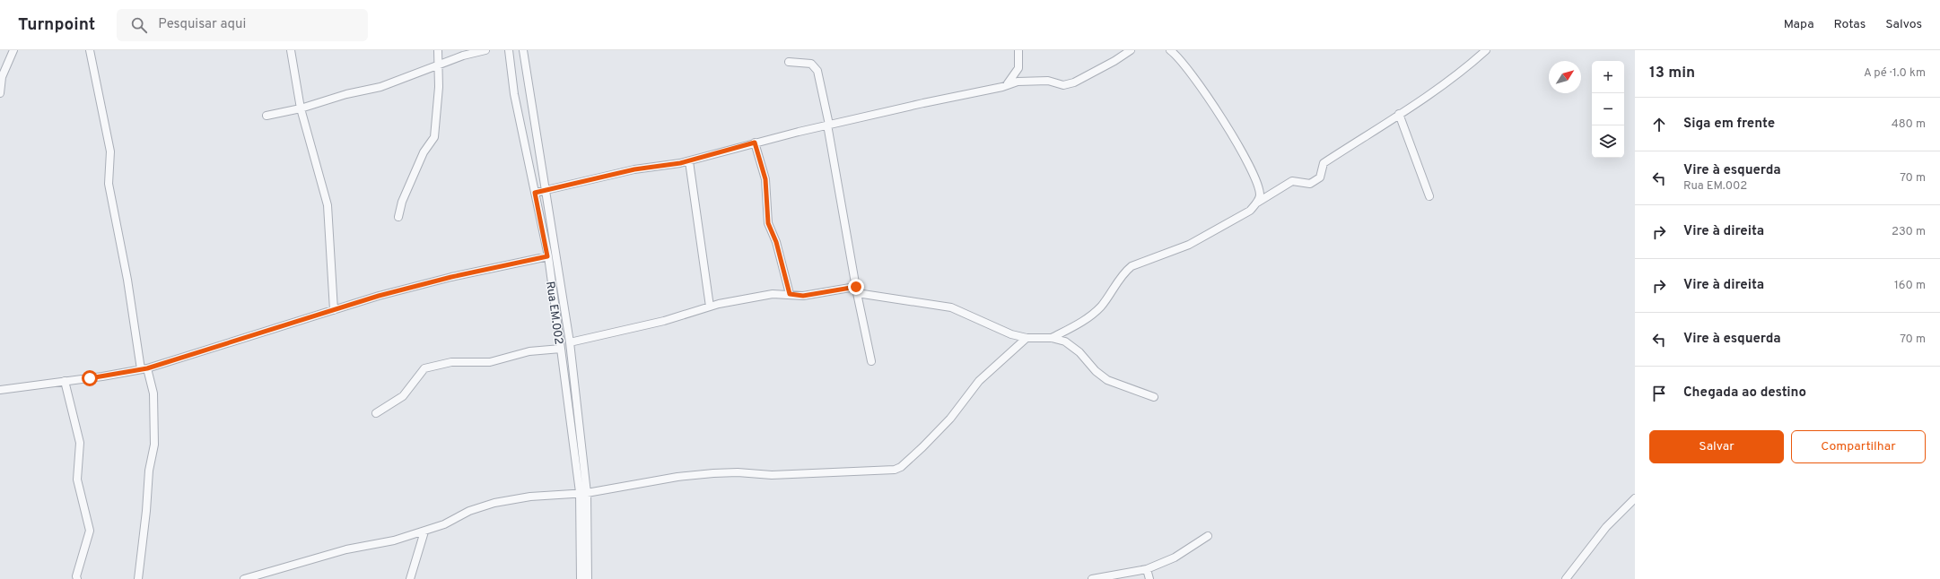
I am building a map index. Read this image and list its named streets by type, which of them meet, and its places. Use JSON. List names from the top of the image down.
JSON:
{
  "streets": {
    "street": ["Rua EM.002"]
  },
  "north": "top right",
  "page": {
    "header": "Turnpoint",
    "search": "Pesquisar aqui",
    "nav": ["Mapa", "Rotas", "Salvos"],
    "heading": ["13 min", "A pé · 1.0 km"],
    "map_buttons": ["+", "−"],
    "list": [
      ["Siga em frente", "480 m"],
      ["Vire à esquerda", "Rua EM.002", "70 m"],
      ["Vire à direita", "230 m"],
      ["Vire à direita", "160 m"],
      ["Vire à esquerda", "70 m"],
      "Chegada ao destino"
    ],
    "buttons": ["Salvar", "Compartilhar"]
  }
}
